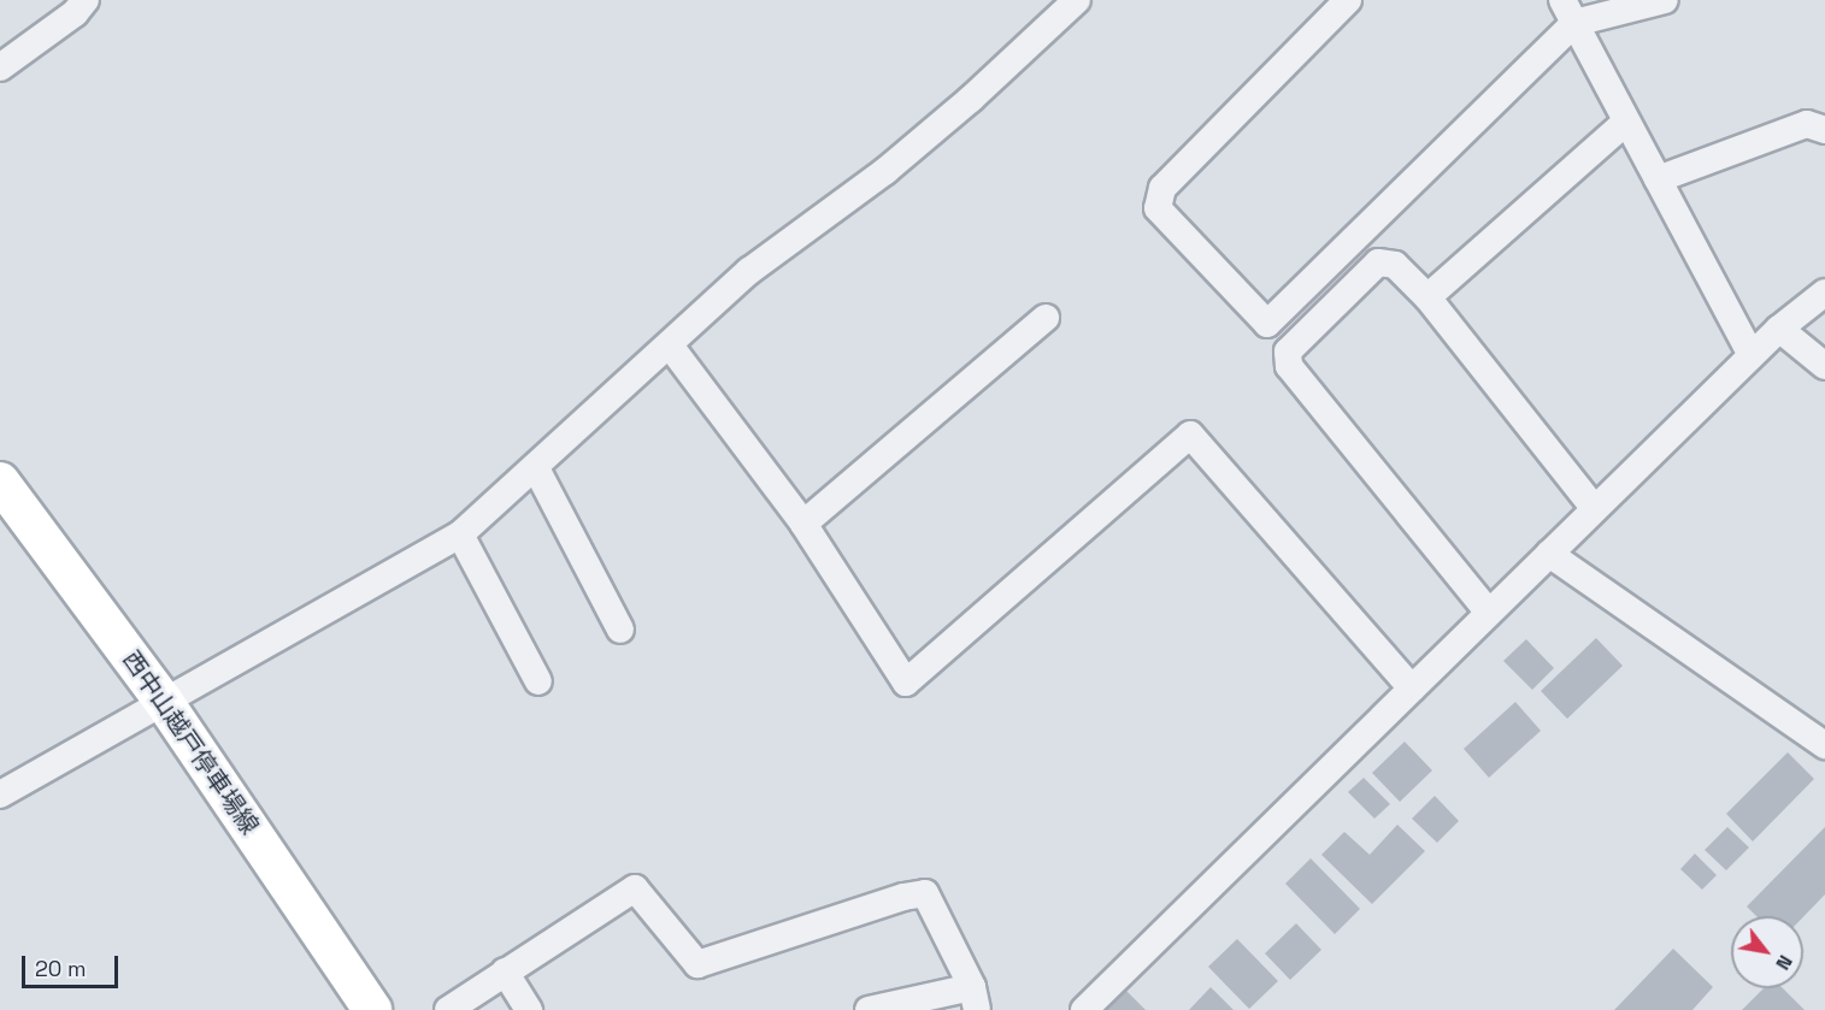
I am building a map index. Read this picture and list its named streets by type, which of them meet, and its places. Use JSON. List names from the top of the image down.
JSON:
{
  "streets": {
    "main road": ["西中山越戸停車場線"]
  },
  "scale_bar": "20 m",
  "north": "bottom right"
}
